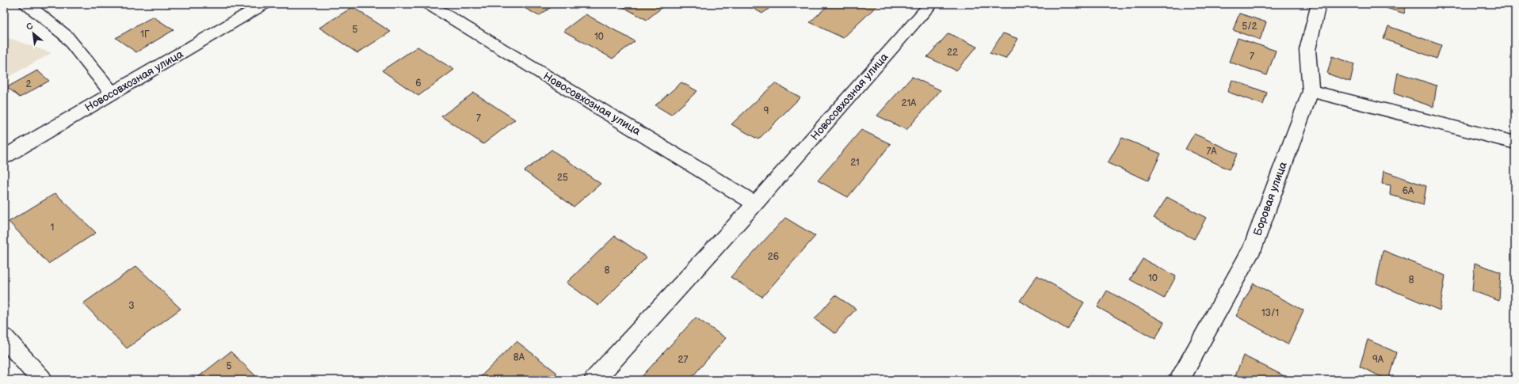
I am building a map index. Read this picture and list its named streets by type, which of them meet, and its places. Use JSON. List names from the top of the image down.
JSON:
{
  "streets": {
    "street": ["Новосовхозная улица", "Боровая улица"]
  },
  "house_numbers": [
    "5/2",
    "5",
    "1Г",
    "10",
    "22",
    "7",
    "6",
    "2",
    "21А",
    "9",
    "7",
    "7А",
    "21",
    "25",
    "6А",
    "1",
    "26",
    "8",
    "10",
    "8",
    "3",
    "13/1",
    "8А",
    "27",
    "9А",
    "5"
  ],
  "north": "top left"
}
